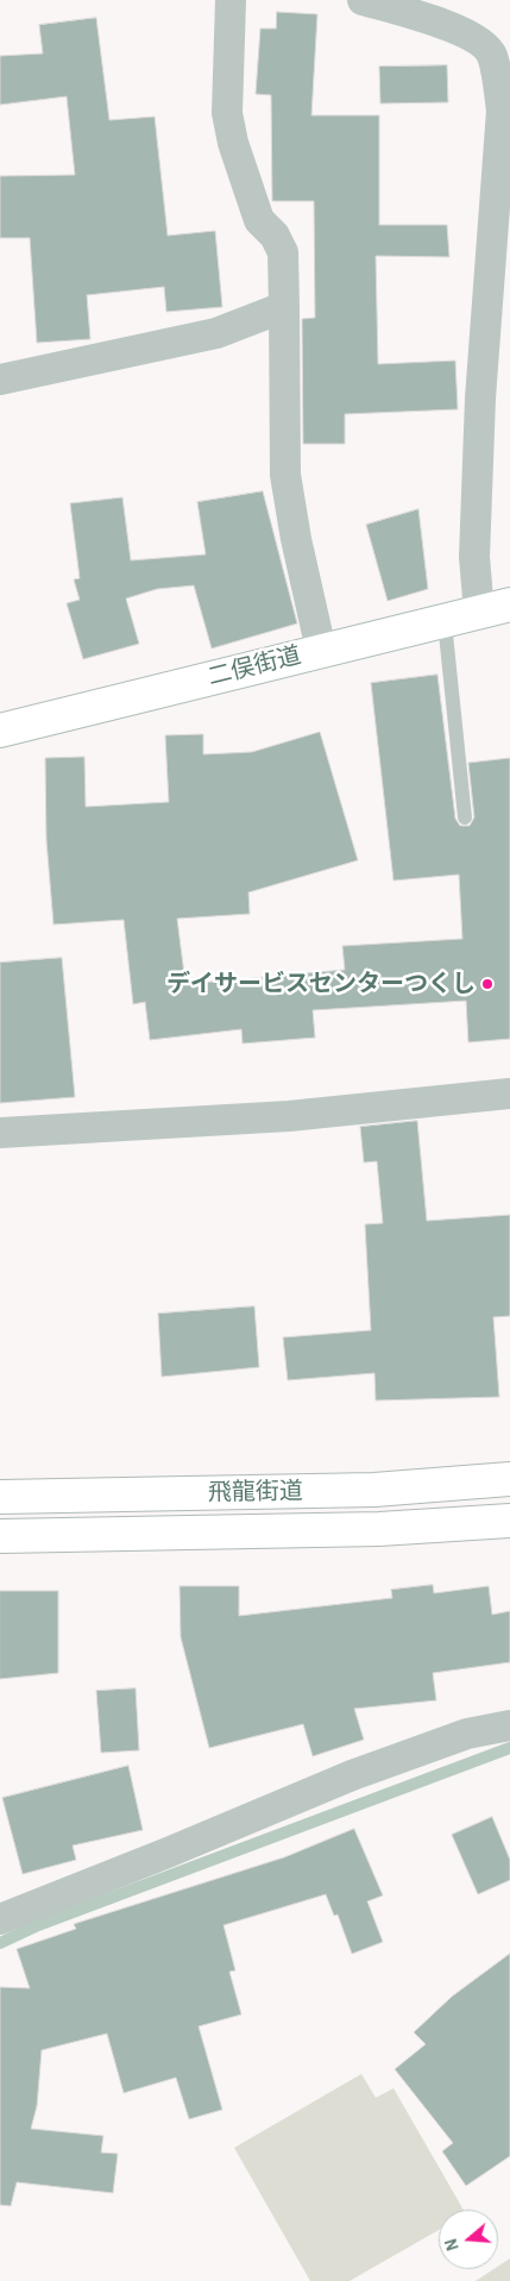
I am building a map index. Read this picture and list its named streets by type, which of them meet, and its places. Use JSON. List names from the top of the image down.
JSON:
{
  "streets": {
    "main road": ["二俣街道", "飛龍街道"]
  },
  "places": ["デイサービスセンターつくし"],
  "north": "left"
}
